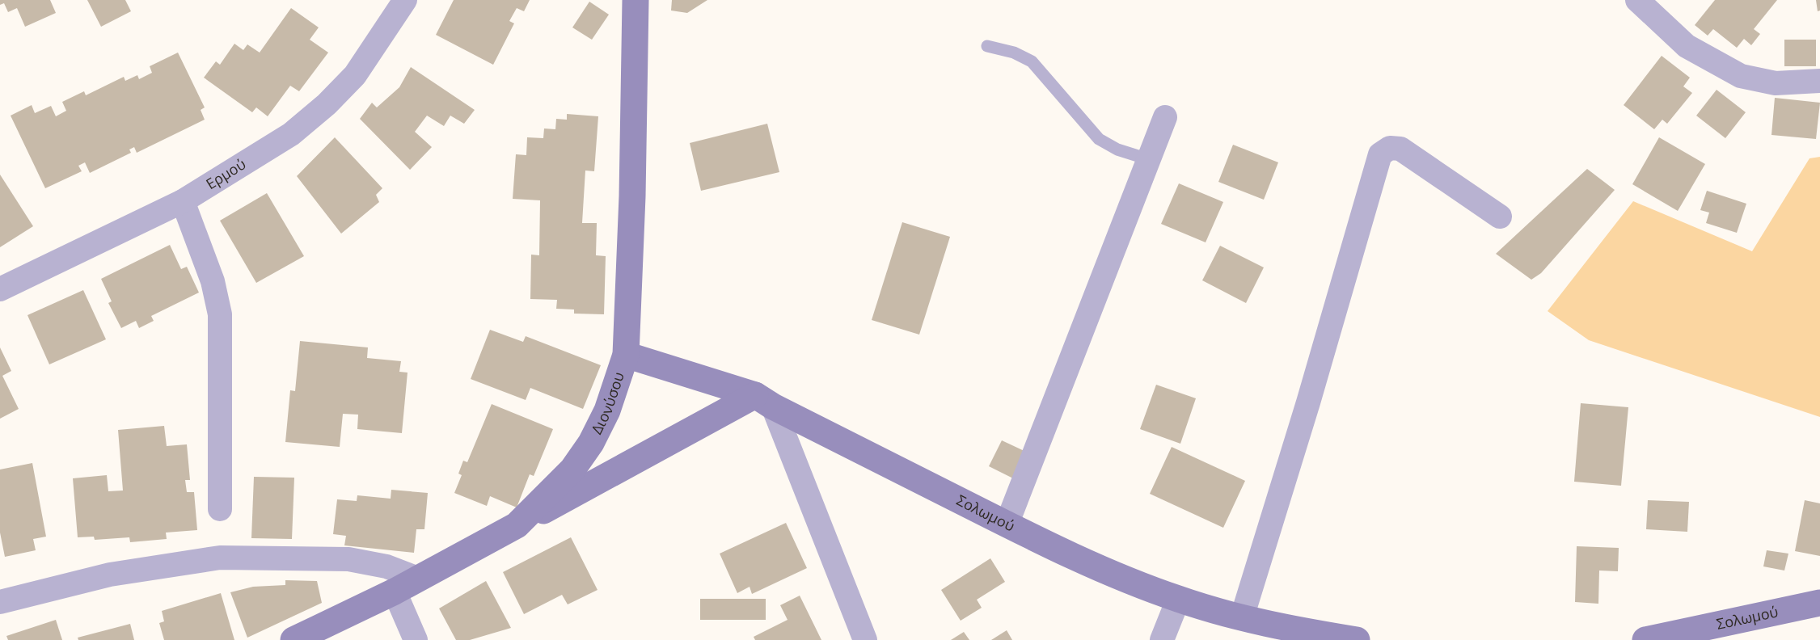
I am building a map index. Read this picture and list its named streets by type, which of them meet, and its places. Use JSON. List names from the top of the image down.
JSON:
{
  "streets": {
    "street": ["Ερμού", "Διονύσου", "Σολωμού"]
  },
  "crossings": [
    ["Διονύσου", "Σολωμού"]
  ]
}
